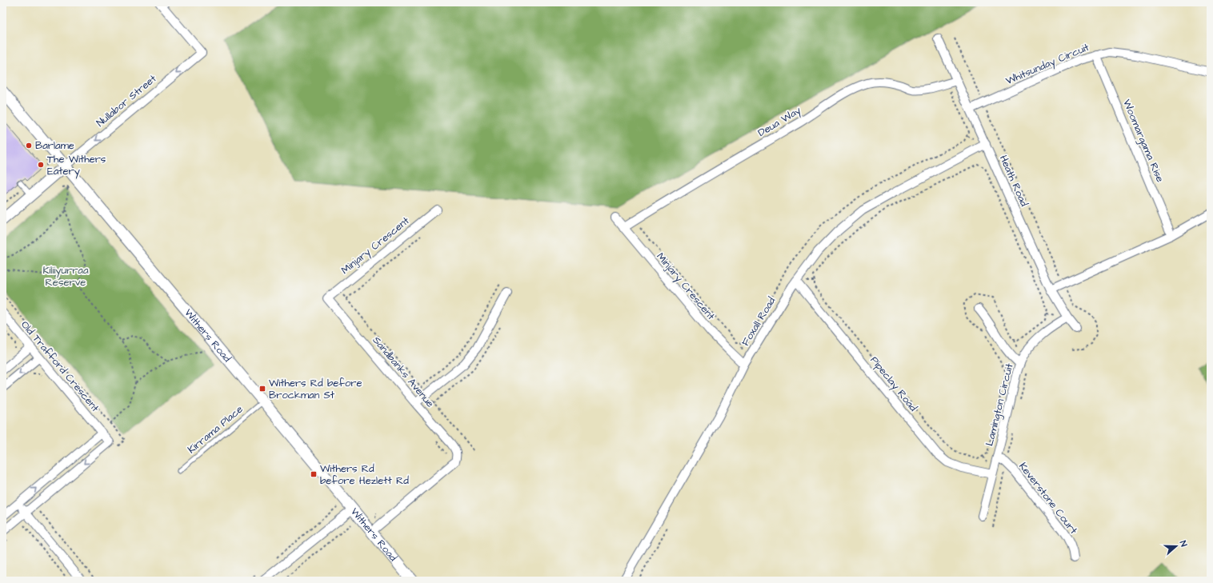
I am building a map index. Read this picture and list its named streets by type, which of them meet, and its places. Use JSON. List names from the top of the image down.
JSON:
{
  "streets": {
    "street": [
      "Whitsunday Circuit",
      "Nullabor Street",
      "Deua Way",
      "Woomargama Rise",
      "Heath Road",
      "Minjary Crescent",
      "Foxall Road",
      "Withers Road",
      "Old Trafford Crescent",
      "Sandbanks Avenue",
      "Pipeclay Road",
      "Lamington Circuit",
      "Keverstone Court"
    ],
    "lane": ["Kirrama Place"]
  },
  "crossings": [
    ["Whitsunday Circuit", "Woomargama Rise"],
    ["Whitsunday Circuit", "Heath Road"],
    ["Nullabor Street", "Withers Road"],
    ["Deua Way", "Heath Road"],
    ["Deua Way", "Minjary Crescent"],
    ["Heath Road", "Foxall Road"],
    ["Heath Road", "Lamington Circuit"],
    ["Minjary Crescent", "Foxall Road"],
    ["Minjary Crescent", "Sandbanks Avenue"],
    ["Foxall Road", "Pipeclay Road"],
    ["Withers Road", "Sandbanks Avenue"],
    ["Withers Road", "Kirrama Place"],
    ["Pipeclay Road", "Lamington Circuit"],
    ["Lamington Circuit", "Keverstone Court"]
  ],
  "parks": ["Kiliiyurraa Reserve"],
  "places": {
    "other": ["Barlame", "The Withers Eatery"],
    "transit": ["Withers Rd before Brockman St", "Withers Rd before Hezlett Rd"]
  },
  "north": "right"
}
